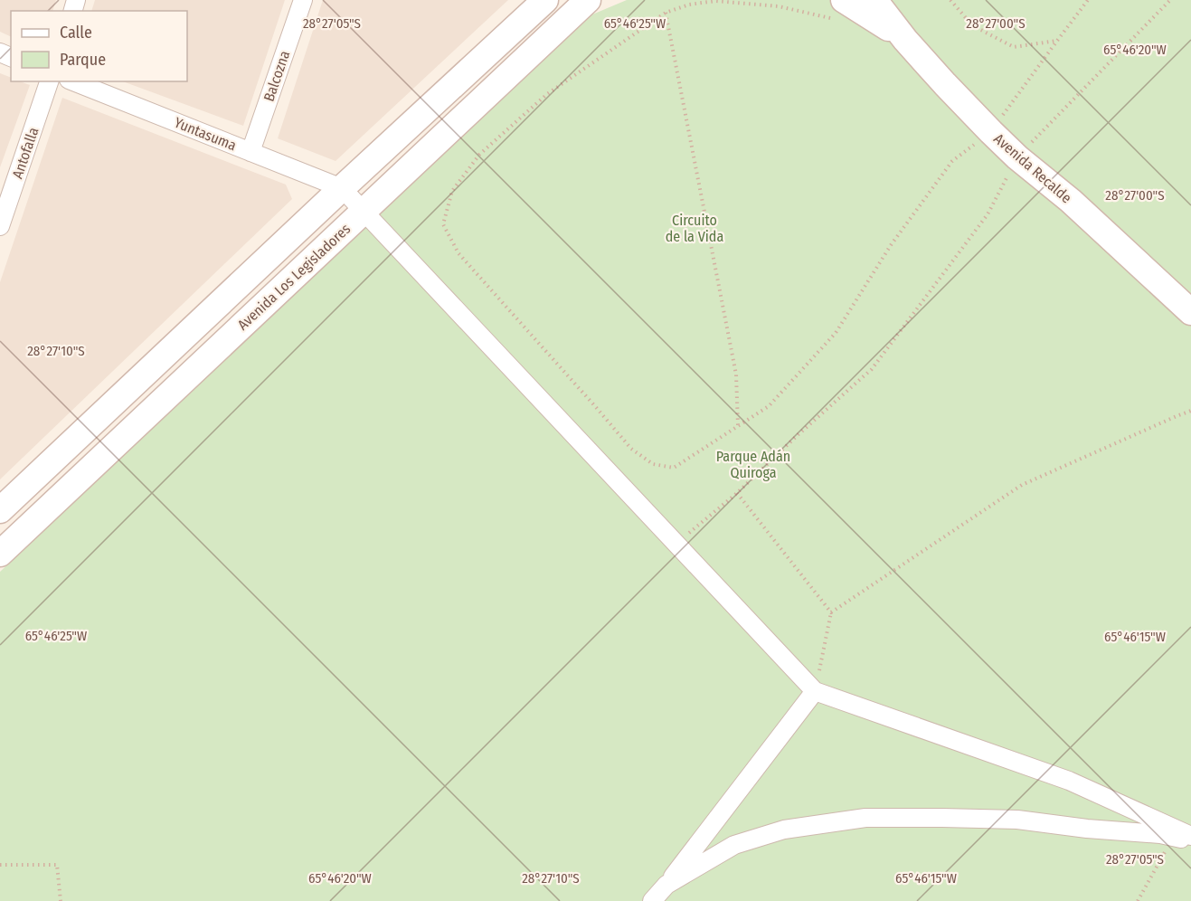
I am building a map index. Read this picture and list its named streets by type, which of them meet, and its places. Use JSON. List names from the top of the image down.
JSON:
{
  "streets": {
    "main road": ["Avenida Recalde", "Avenida Los Legisladores"],
    "street": ["Balcozna", "Yuntasuma", "Antofalla"]
  },
  "crossings": [
    ["Balcozna", "Yuntasuma"],
    ["Yuntasuma", "Avenida Los Legisladores"]
  ],
  "parks": ["Circuito de la Vida", "Parque Adán Quiroga"],
  "legend": ["Calle", "Parque"],
  "coordinates": [
    "28°27'05\"S",
    "65°46'25\"W",
    "28°27'00\"S",
    "65°46'20\"W",
    "28°27'10\"S",
    "65°46'15\"W"
  ]
}
